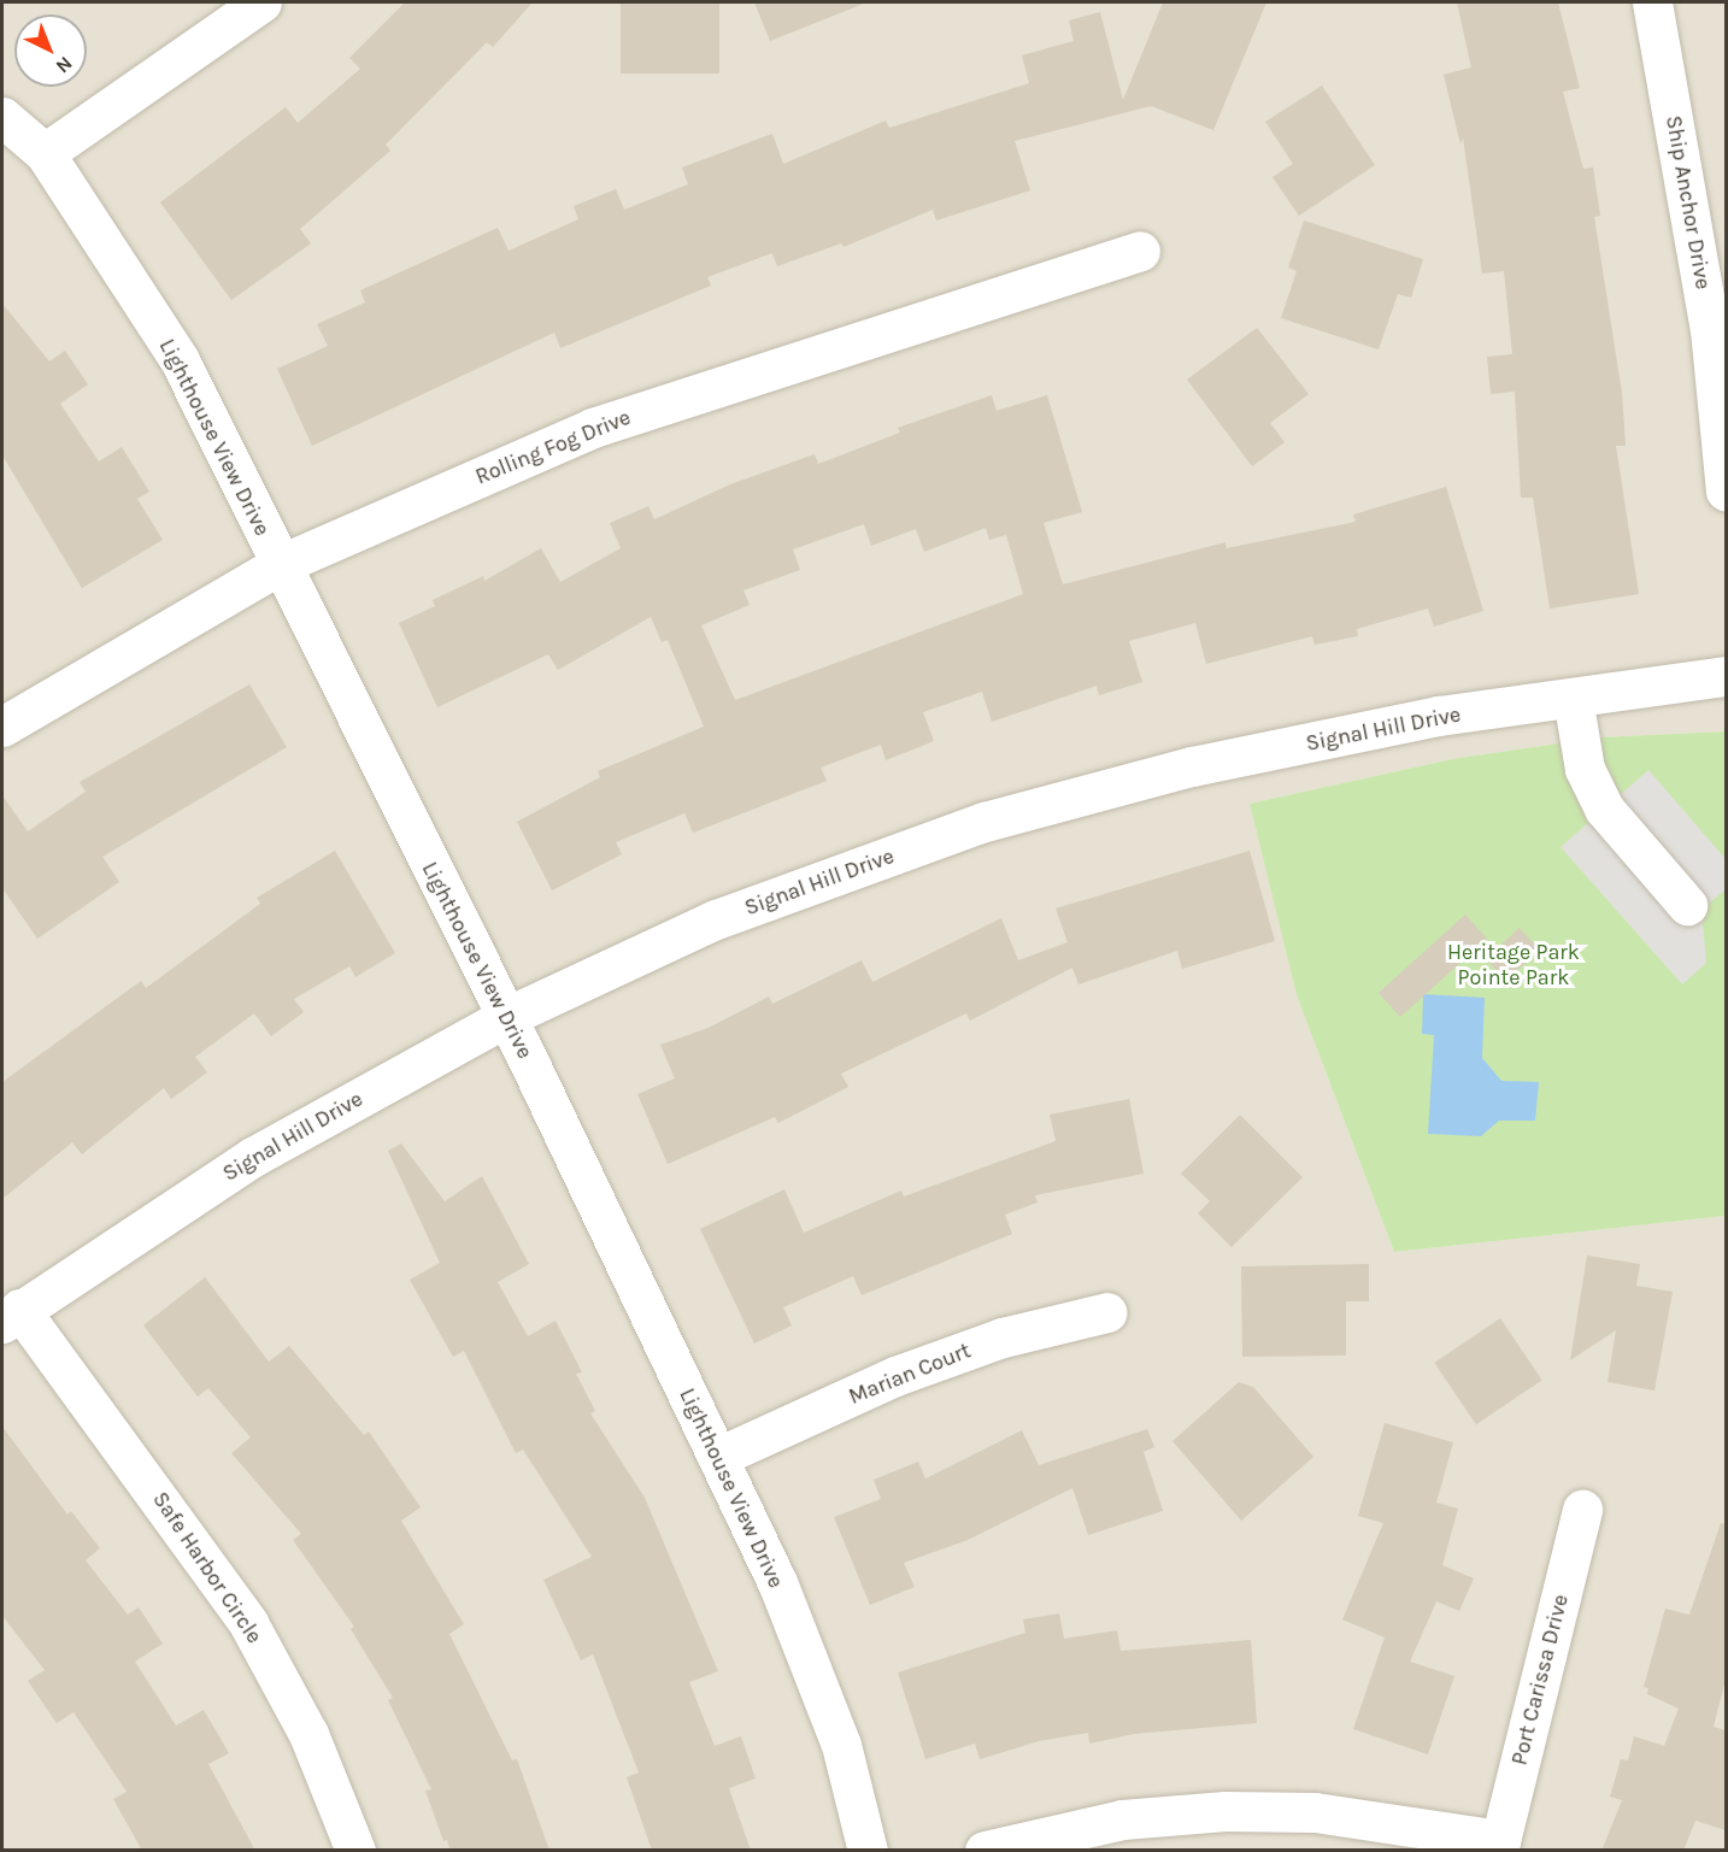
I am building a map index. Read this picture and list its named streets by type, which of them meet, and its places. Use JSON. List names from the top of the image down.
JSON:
{
  "streets": {
    "street": [
      "Ship Anchor Drive",
      "Lighthouse View Drive",
      "Rolling Fog Drive",
      "Signal Hill Drive",
      "Marian Court",
      "Safe Harbor Circle",
      "Port Carissa Drive"
    ]
  },
  "crossings": [
    ["Lighthouse View Drive", "Rolling Fog Drive"],
    ["Lighthouse View Drive", "Signal Hill Drive"],
    ["Lighthouse View Drive", "Marian Court"],
    ["Signal Hill Drive", "Safe Harbor Circle"]
  ],
  "parks": ["Heritage Park Pointe Park"],
  "north": "bottom right"
}
